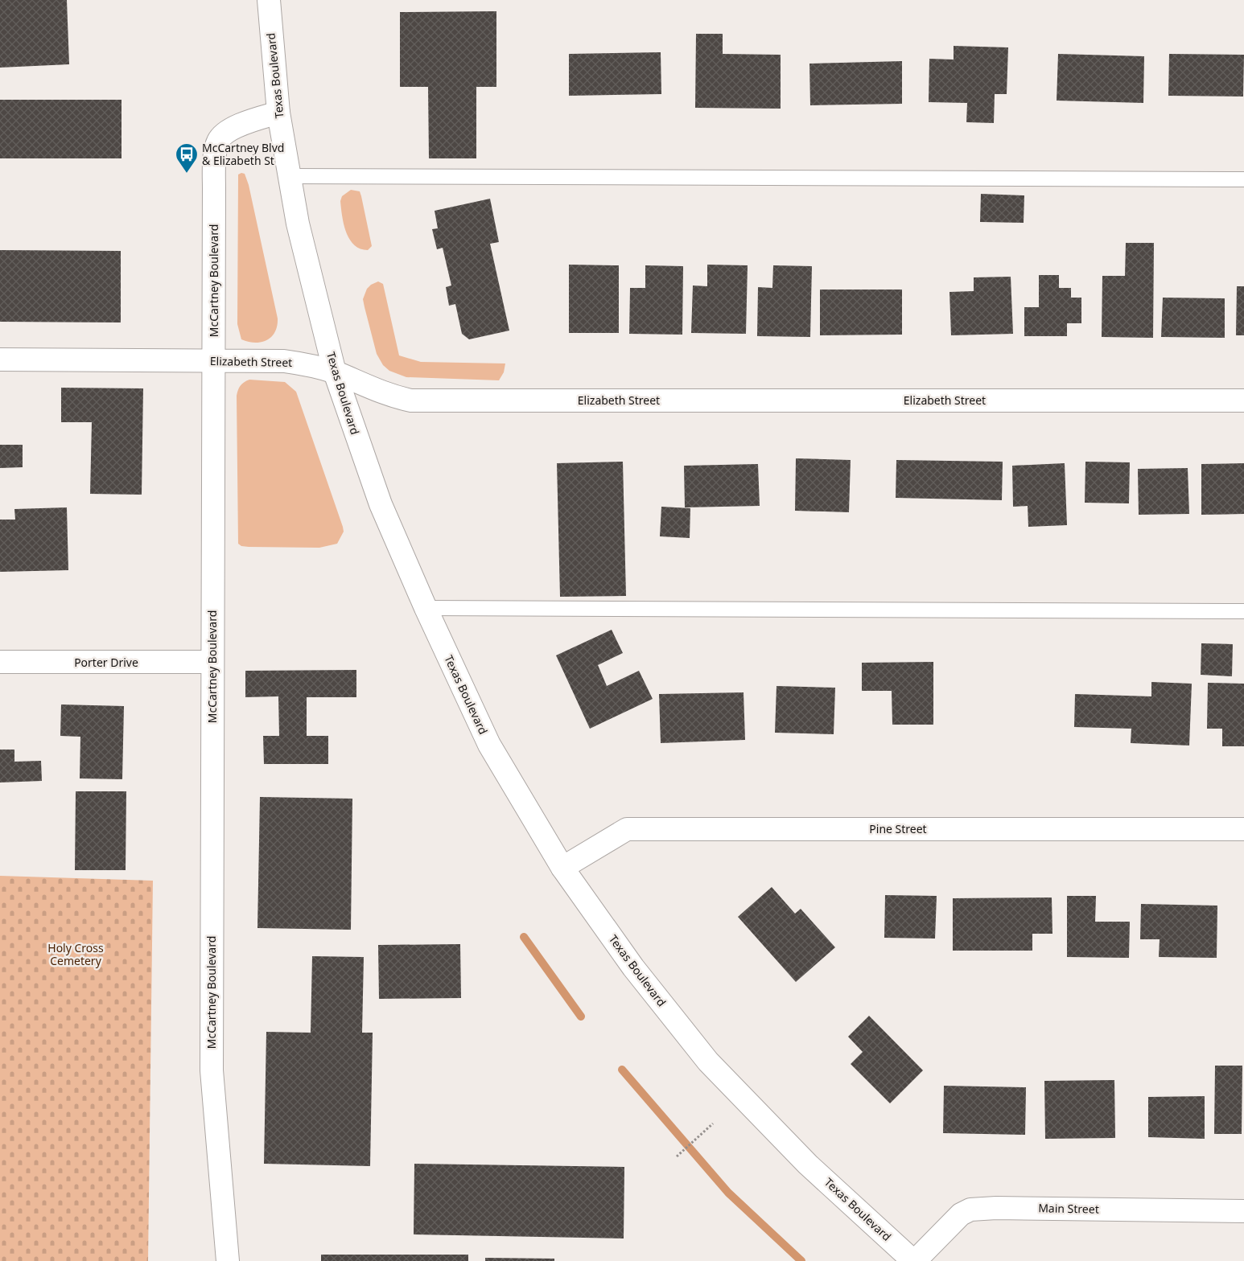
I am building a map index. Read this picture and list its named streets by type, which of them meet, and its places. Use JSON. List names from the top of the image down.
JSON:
{
  "streets": {
    "street": [
      "Texas Boulevard",
      "McCartney Boulevard",
      "Elizabeth Street",
      "Porter Drive",
      "Pine Street",
      "Main Street"
    ]
  },
  "crossings": [
    ["Texas Boulevard", "McCartney Boulevard"],
    ["Texas Boulevard", "Elizabeth Street"],
    ["Texas Boulevard", "Pine Street"],
    ["Texas Boulevard", "Main Street"],
    ["McCartney Boulevard", "Elizabeth Street"],
    ["McCartney Boulevard", "Porter Drive"]
  ],
  "parks": ["Holy Cross Cemetery"],
  "places": {
    "bus stop": ["McCartney Blvd & Elizabeth St"]
  }
}
